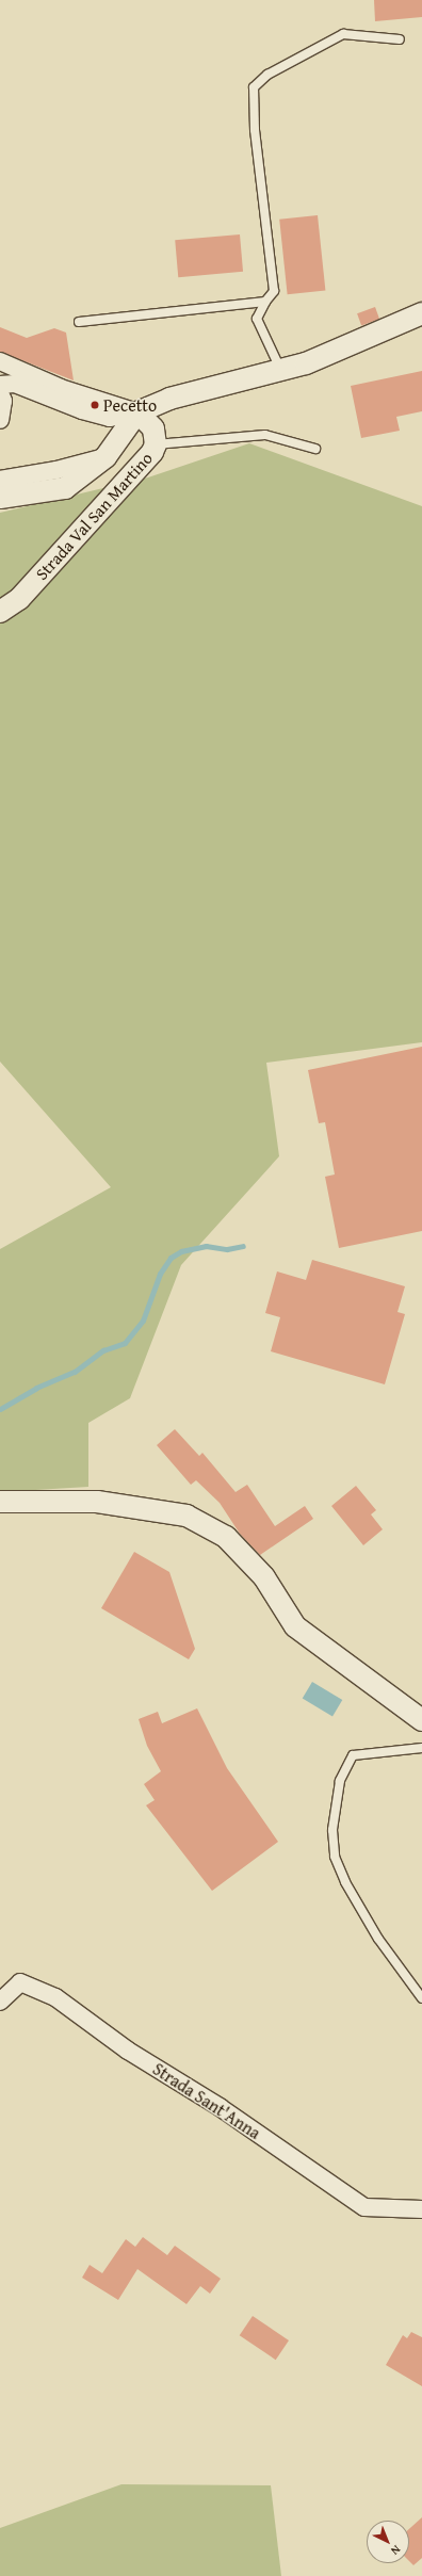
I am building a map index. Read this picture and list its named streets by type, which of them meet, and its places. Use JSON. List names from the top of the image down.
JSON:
{
  "streets": {
    "street": ["Strada Val San Martino", "Strada Sant'Anna"]
  },
  "places": ["Pecetto"],
  "north": "bottom right"
}
